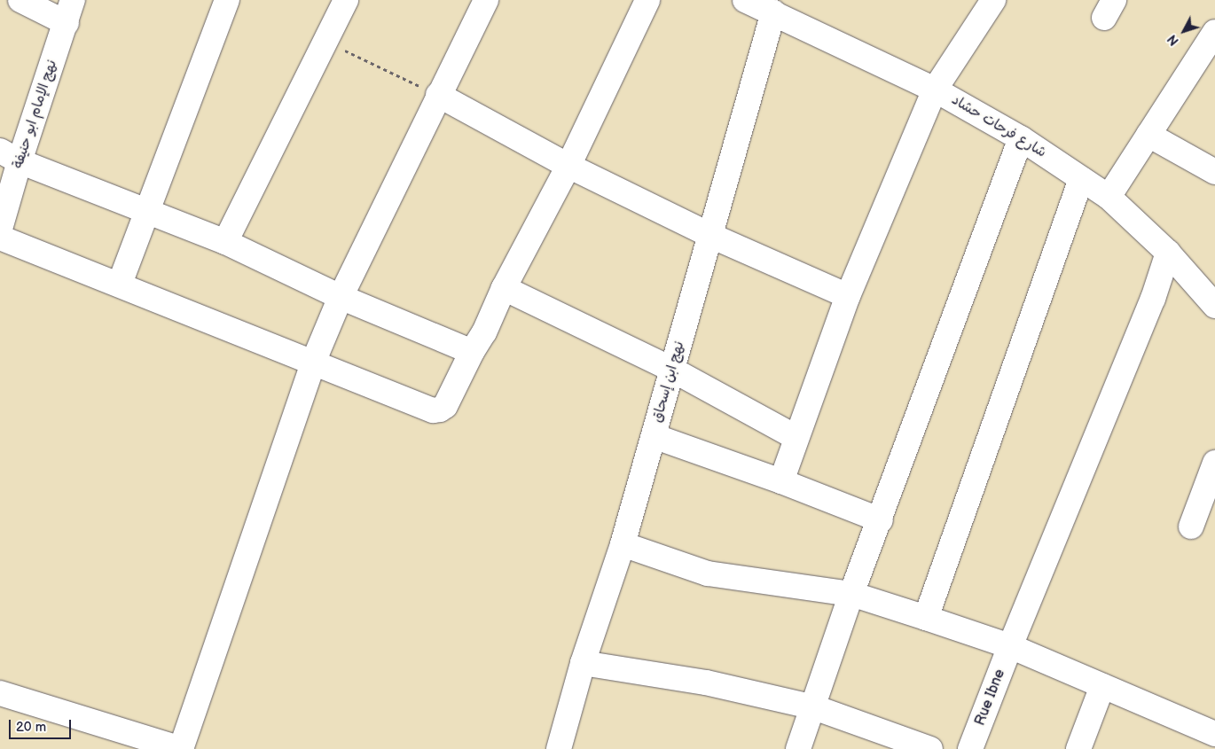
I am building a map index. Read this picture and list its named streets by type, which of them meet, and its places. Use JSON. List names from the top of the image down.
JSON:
{
  "streets": {
    "street": [
      "نهج الإمام ابو حنيفة",
      "شارع فرحات حشاد",
      "نهج ابن إسحاق",
      "Rue Ibne"
    ]
  },
  "crossings": [
    ["شارع فرحات حشاد", "نهج ابن إسحاق"],
    ["شارع فرحات حشاد", "Rue Ibne"]
  ],
  "scale_bar": "20 m",
  "north": "bottom left"
}
